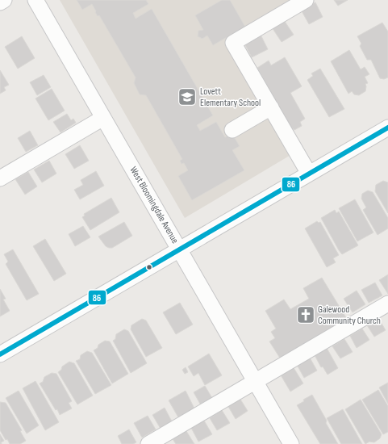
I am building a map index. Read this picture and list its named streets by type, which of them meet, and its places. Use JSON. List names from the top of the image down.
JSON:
{
  "streets": {
    "street": ["West Bloomingdale Avenue"]
  },
  "places": {
    "school or university": ["Lovett Elementary School"],
    "church": ["Galewood Community Church"]
  },
  "lines": ["transit line 86"]
}
